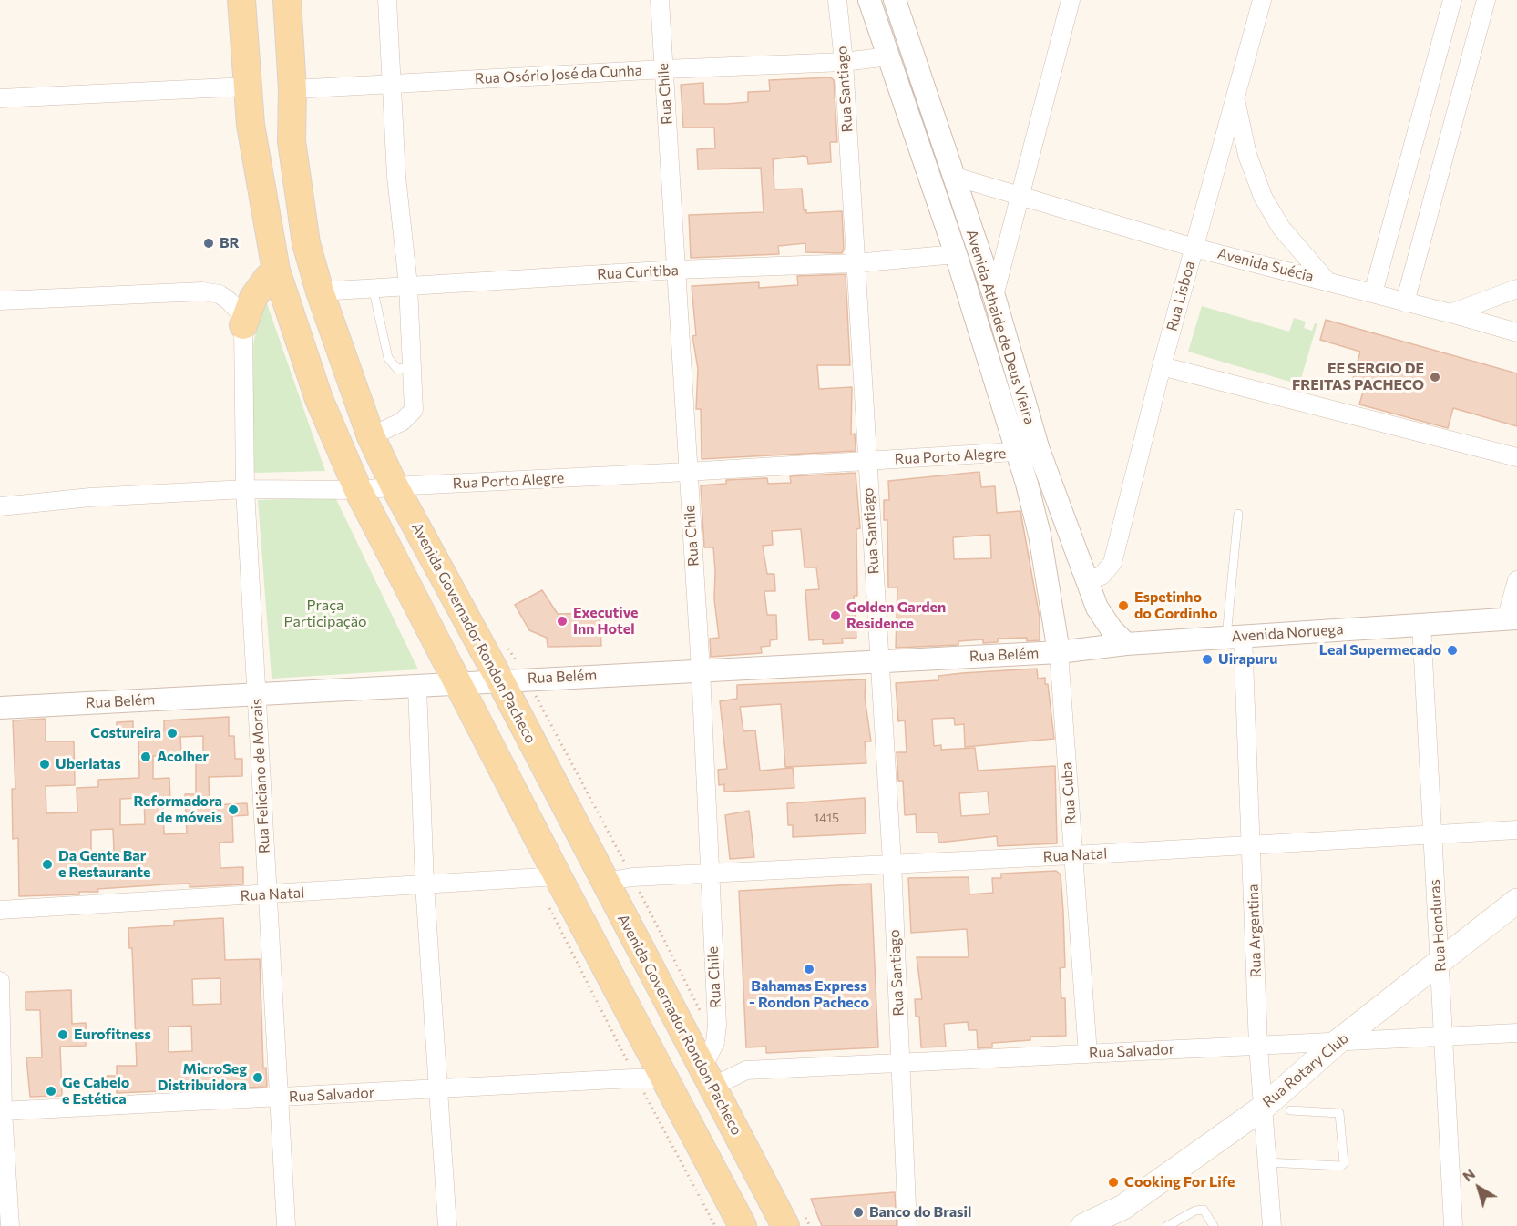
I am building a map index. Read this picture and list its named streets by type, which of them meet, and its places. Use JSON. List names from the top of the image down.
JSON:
{
  "streets": {
    "main road": ["Avenida Governador Rondon Pacheco", "Rua Rotary Club"],
    "street": [
      "Rua Osório José da Cunha",
      "Rua Santiago",
      "Rua Chile",
      "Avenida Suécia",
      "Rua Curitiba",
      "Rua Lisboa",
      "Avenida Athaide de Deus Vieira",
      "Rua Porto Alegre",
      "Avenida Noruega",
      "Rua Belém",
      "Rua Feliciano de Morais",
      "Rua Cuba",
      "Rua Natal",
      "Rua Honduras",
      "Rua Argentina",
      "Rua Salvador"
    ]
  },
  "crossings": [
    ["Rua Osório José da Cunha", "Rua Santiago"],
    ["Rua Osório José da Cunha", "Rua Chile"],
    ["Rua Osório José da Cunha", "Avenida Athaide de Deus Vieira"],
    ["Rua Osório José da Cunha", "Avenida Governador Rondon Pacheco"],
    ["Rua Santiago", "Rua Curitiba"],
    ["Rua Santiago", "Rua Porto Alegre"],
    ["Rua Santiago", "Rua Belém"],
    ["Rua Santiago", "Rua Natal"],
    ["Rua Santiago", "Rua Salvador"],
    ["Rua Chile", "Rua Curitiba"],
    ["Rua Chile", "Rua Porto Alegre"],
    ["Rua Chile", "Avenida Governador Rondon Pacheco"],
    ["Rua Chile", "Rua Belém"],
    ["Rua Chile", "Rua Natal"],
    ["Rua Chile", "Rua Salvador"],
    ["Avenida Suécia", "Rua Lisboa"],
    ["Avenida Suécia", "Avenida Athaide de Deus Vieira"],
    ["Rua Curitiba", "Avenida Athaide de Deus Vieira"],
    ["Rua Curitiba", "Avenida Governador Rondon Pacheco"],
    ["Rua Lisboa", "Avenida Athaide de Deus Vieira"],
    ["Avenida Athaide de Deus Vieira", "Rua Porto Alegre"],
    ["Avenida Athaide de Deus Vieira", "Avenida Noruega"],
    ["Avenida Athaide de Deus Vieira", "Rua Cuba"],
    ["Rua Porto Alegre", "Avenida Governador Rondon Pacheco"],
    ["Rua Porto Alegre", "Rua Feliciano de Morais"],
    ["Avenida Governador Rondon Pacheco", "Rua Belém"],
    ["Avenida Governador Rondon Pacheco", "Rua Natal"],
    ["Avenida Governador Rondon Pacheco", "Rua Salvador"],
    ["Avenida Noruega", "Rua Belém"],
    ["Avenida Noruega", "Rua Cuba"],
    ["Avenida Noruega", "Rua Honduras"],
    ["Avenida Noruega", "Rua Argentina"],
    ["Rua Belém", "Rua Feliciano de Morais"],
    ["Rua Belém", "Rua Cuba"],
    ["Rua Feliciano de Morais", "Rua Natal"],
    ["Rua Feliciano de Morais", "Rua Salvador"],
    ["Rua Cuba", "Rua Natal"],
    ["Rua Cuba", "Rua Salvador"],
    ["Rua Natal", "Rua Honduras"],
    ["Rua Natal", "Rua Argentina"],
    ["Rua Honduras", "Rua Salvador"],
    ["Rua Honduras", "Rua Rotary Club"],
    ["Rua Argentina", "Rua Salvador"],
    ["Rua Argentina", "Rua Rotary Club"],
    ["Rua Salvador", "Rua Rotary Club"]
  ],
  "parks": ["Praça Participação"],
  "places": [
    "BR",
    "EE SERGIO DE FREITAS PACHECO",
    "Espetinho do Gordinho",
    "Golden Garden Residence",
    "Executive Inn Hotel",
    "Leal Supermecado",
    "Uirapuru",
    "Costureira",
    "Acolher",
    "Uberlatas",
    "Reformadora de móveis",
    "Da Gente Bar e Restaurante",
    "Bahamas Express - Rondon Pacheco",
    "Eurofitness",
    "MicroSeg Distribuidora",
    "Ge Cabelo e Estética",
    "Cooking For Life",
    "Banco do Brasil"
  ],
  "house_numbers": ["1415"],
  "north": "top left"
}
